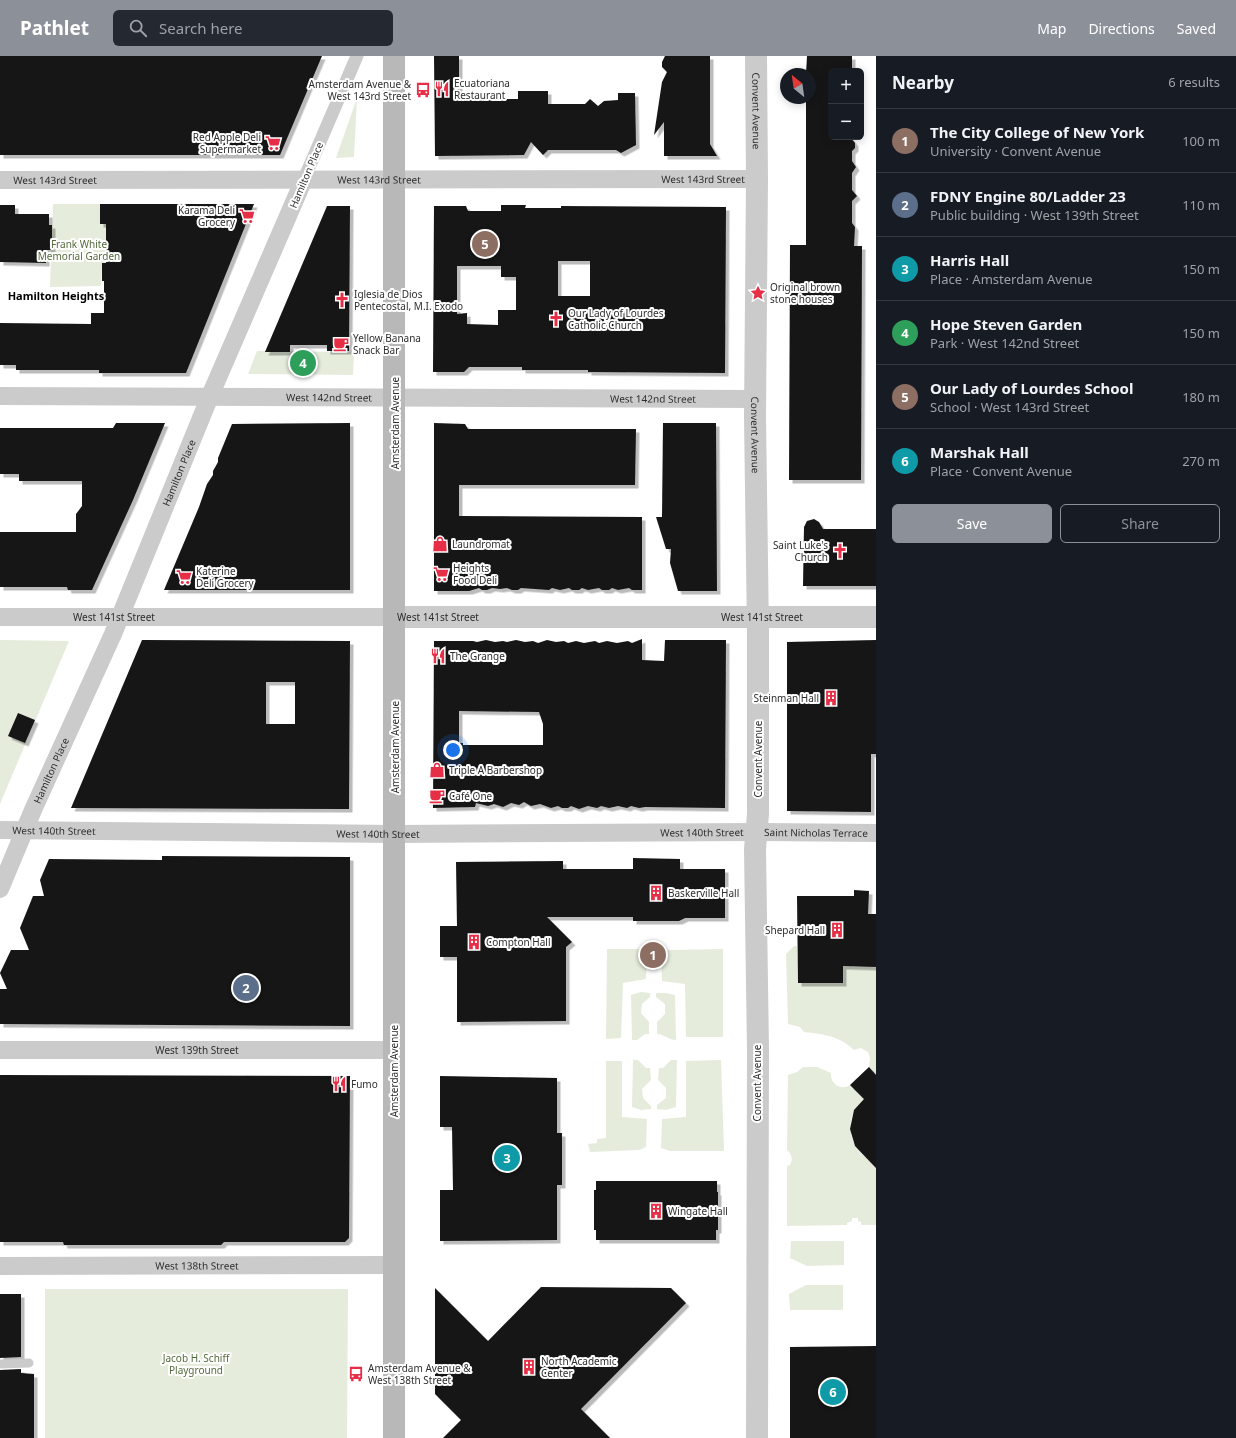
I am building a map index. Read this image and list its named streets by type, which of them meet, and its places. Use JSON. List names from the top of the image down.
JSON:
{
  "streets": {
    "main road": ["Amsterdam Avenue"],
    "street": [
      "Convent Avenue",
      "Hamilton Place",
      "West 143rd Street",
      "West 142nd Street",
      "West 141st Street",
      "West 140th Street",
      "Saint Nicholas Terrace",
      "West 139th Street",
      "West 138th Street"
    ]
  },
  "crossings": [
    ["Convent Avenue", "West 143rd Street"],
    ["Convent Avenue", "West 142nd Street"],
    ["Convent Avenue", "West 141st Street"],
    ["Convent Avenue", "West 140th Street"],
    ["Convent Avenue", "Saint Nicholas Terrace"],
    ["Hamilton Place", "West 143rd Street"],
    ["Hamilton Place", "West 142nd Street"],
    ["Hamilton Place", "West 141st Street"],
    ["Hamilton Place", "West 140th Street"],
    ["West 143rd Street", "Amsterdam Avenue"],
    ["West 142nd Street", "Amsterdam Avenue"],
    ["Amsterdam Avenue", "West 141st Street"],
    ["Amsterdam Avenue", "West 140th Street"],
    ["Amsterdam Avenue", "West 139th Street"],
    ["Amsterdam Avenue", "West 138th Street"],
    ["West 140th Street", "Saint Nicholas Terrace"]
  ],
  "districts": ["Hamilton Heights"],
  "parks": ["Frank White Memorial Garden", "Jacob H. Schiff Playground"],
  "places": {
    "restaurant": ["Ecuatoriana Restaurant", "The Grange", "Fumo"],
    "bus stop": ["Amsterdam Avenue & West 143rd Street", "Amsterdam Avenue & West 138th Street"],
    "supermarket": [
      "Red Apple Deli Supermarket",
      "Karama Deli Grocery",
      "Heights Food Deli",
      "Katerine Deli Grocery"
    ],
    "place": ["Original brown stone houses"],
    "church": ["Iglesia de Dios Pentecostal, M.I. Exodo", "Our Lady of Lourdes Catholic Church", "Saint Luke's Church"],
    "cafe": ["Yellow Banana Snack Bar", "Café One"],
    "shop": ["Laundromat", "Triple A Barbershop"],
    "building": [
      "Steinman Hall",
      "Baskerville Hall",
      "Shepard Hall",
      "Compton Hall",
      "Wingate Hall",
      "North Academic Center"
    ]
  },
  "north": "top left",
  "page": {
    "header": "Pathlet",
    "search": "Search here",
    "nav": ["Map", "Directions", "Saved"],
    "heading": ["Nearby", "6 results"],
    "map_buttons": ["+", "−"],
    "list": [
      {
        "mark": "1",
        "name": "The City College of New York",
        "note": "University · Convent Avenue",
        "value": "100 m"
      },
      {
        "mark": "2",
        "name": "FDNY Engine 80/Ladder 23",
        "note": "Public building · West 139th Street",
        "value": "110 m"
      },
      {
        "mark": "3",
        "name": "Harris Hall",
        "note": "Place · Amsterdam Avenue",
        "value": "150 m"
      },
      {
        "mark": "4",
        "name": "Hope Steven Garden",
        "note": "Park · West 142nd Street",
        "value": "150 m"
      },
      {
        "mark": "5",
        "name": "Our Lady of Lourdes School",
        "note": "School · West 143rd Street",
        "value": "180 m"
      },
      {
        "mark": "6",
        "name": "Marshak Hall",
        "note": "Place · Convent Avenue",
        "value": "270 m"
      }
    ],
    "pins": [
      "5",
      "4",
      "1",
      "2",
      "3",
      "6"
    ],
    "buttons": ["Save", "Share"]
  }
}
